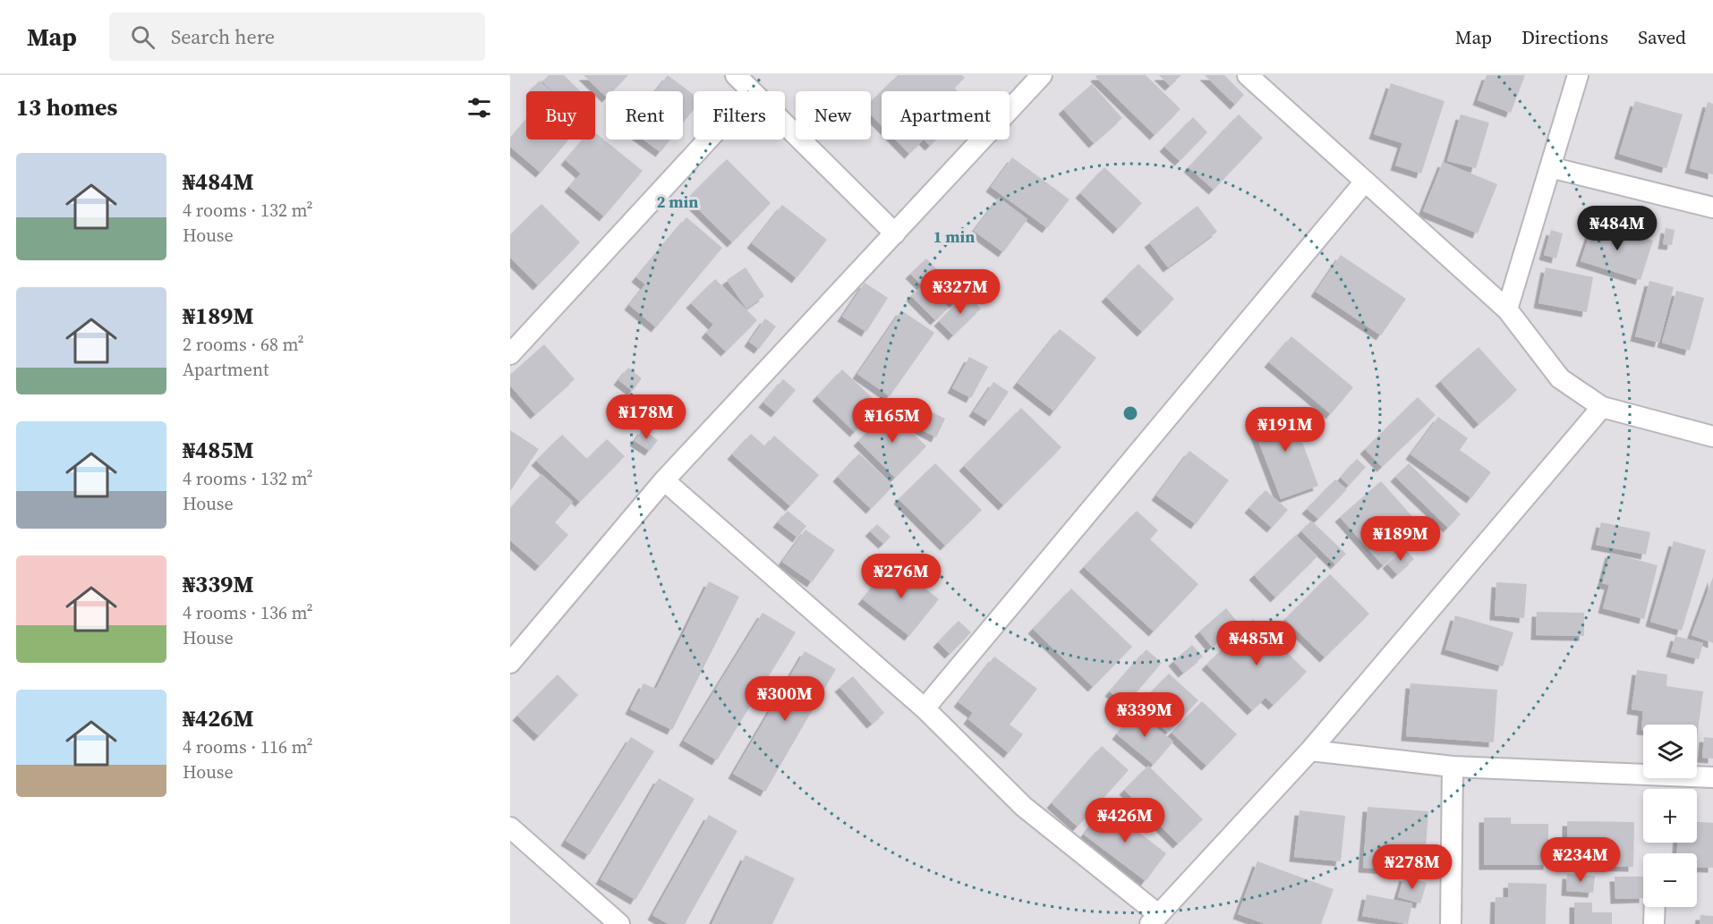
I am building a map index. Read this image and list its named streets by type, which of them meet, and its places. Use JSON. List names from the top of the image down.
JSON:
{
  "page": {
    "header": "Map",
    "search": "Search here",
    "nav": ["Map", "Directions", "Saved"],
    "heading": "13 homes",
    "chip": [
      "Buy",
      "Rent",
      "Filters",
      "New",
      "Apartment"
    ],
    "list": [
      {
        "name": "₦484M",
        "note": "4 rooms · 132 m² · House"
      },
      {
        "name": "₦189M",
        "note": "2 rooms · 68 m² · Apartment"
      },
      {
        "name": "₦485M",
        "note": "4 rooms · 132 m² · House"
      },
      {
        "name": "₦339M",
        "note": "4 rooms · 136 m² · House"
      },
      {
        "name": "₦426M",
        "note": "4 rooms · 116 m² · House"
      }
    ],
    "price": [
      "₦484M",
      "₦327M",
      "₦178M",
      "₦165M",
      "₦191M",
      "₦189M",
      "₦276M",
      "₦485M",
      "₦300M",
      "₦339M",
      "₦426M",
      "₦234M",
      "₦278M"
    ],
    "map_buttons": ["+", "−"]
  },
  "rings": ["2 min", "1 min"]
}
